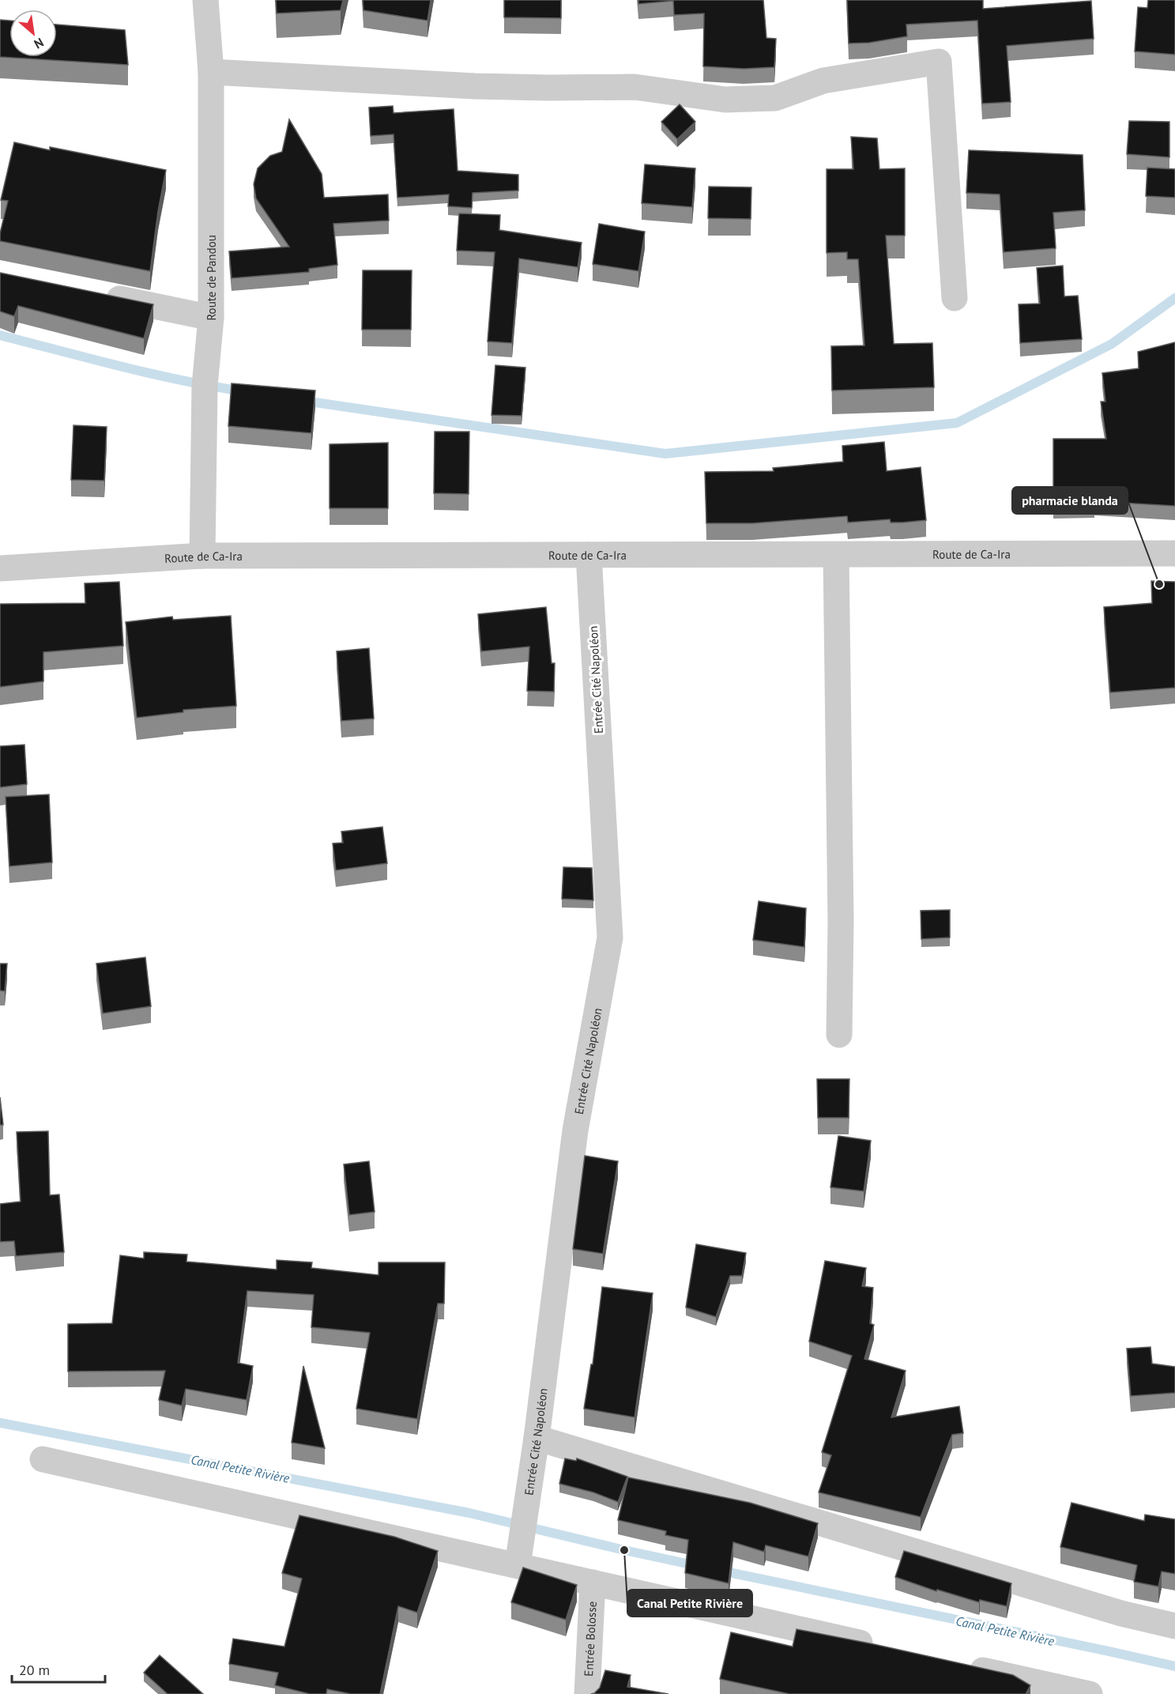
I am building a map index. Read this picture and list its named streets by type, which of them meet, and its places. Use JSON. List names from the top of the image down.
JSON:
{
  "streets": {
    "street": [
      "Route de Pandou",
      "Route de Ca-Ira",
      "Entrée Cité Napoléon",
      "Entrée Bolosse"
    ]
  },
  "crossings": [
    ["Route de Pandou", "Route de Ca-Ira"],
    ["Route de Ca-Ira", "Entrée Cité Napoléon"]
  ],
  "water": ["Canal Petite Rivière"],
  "places": ["pharmacie blanda", "Canal Petite Rivière"],
  "scale_bar": "20 m",
  "north": "bottom right"
}
